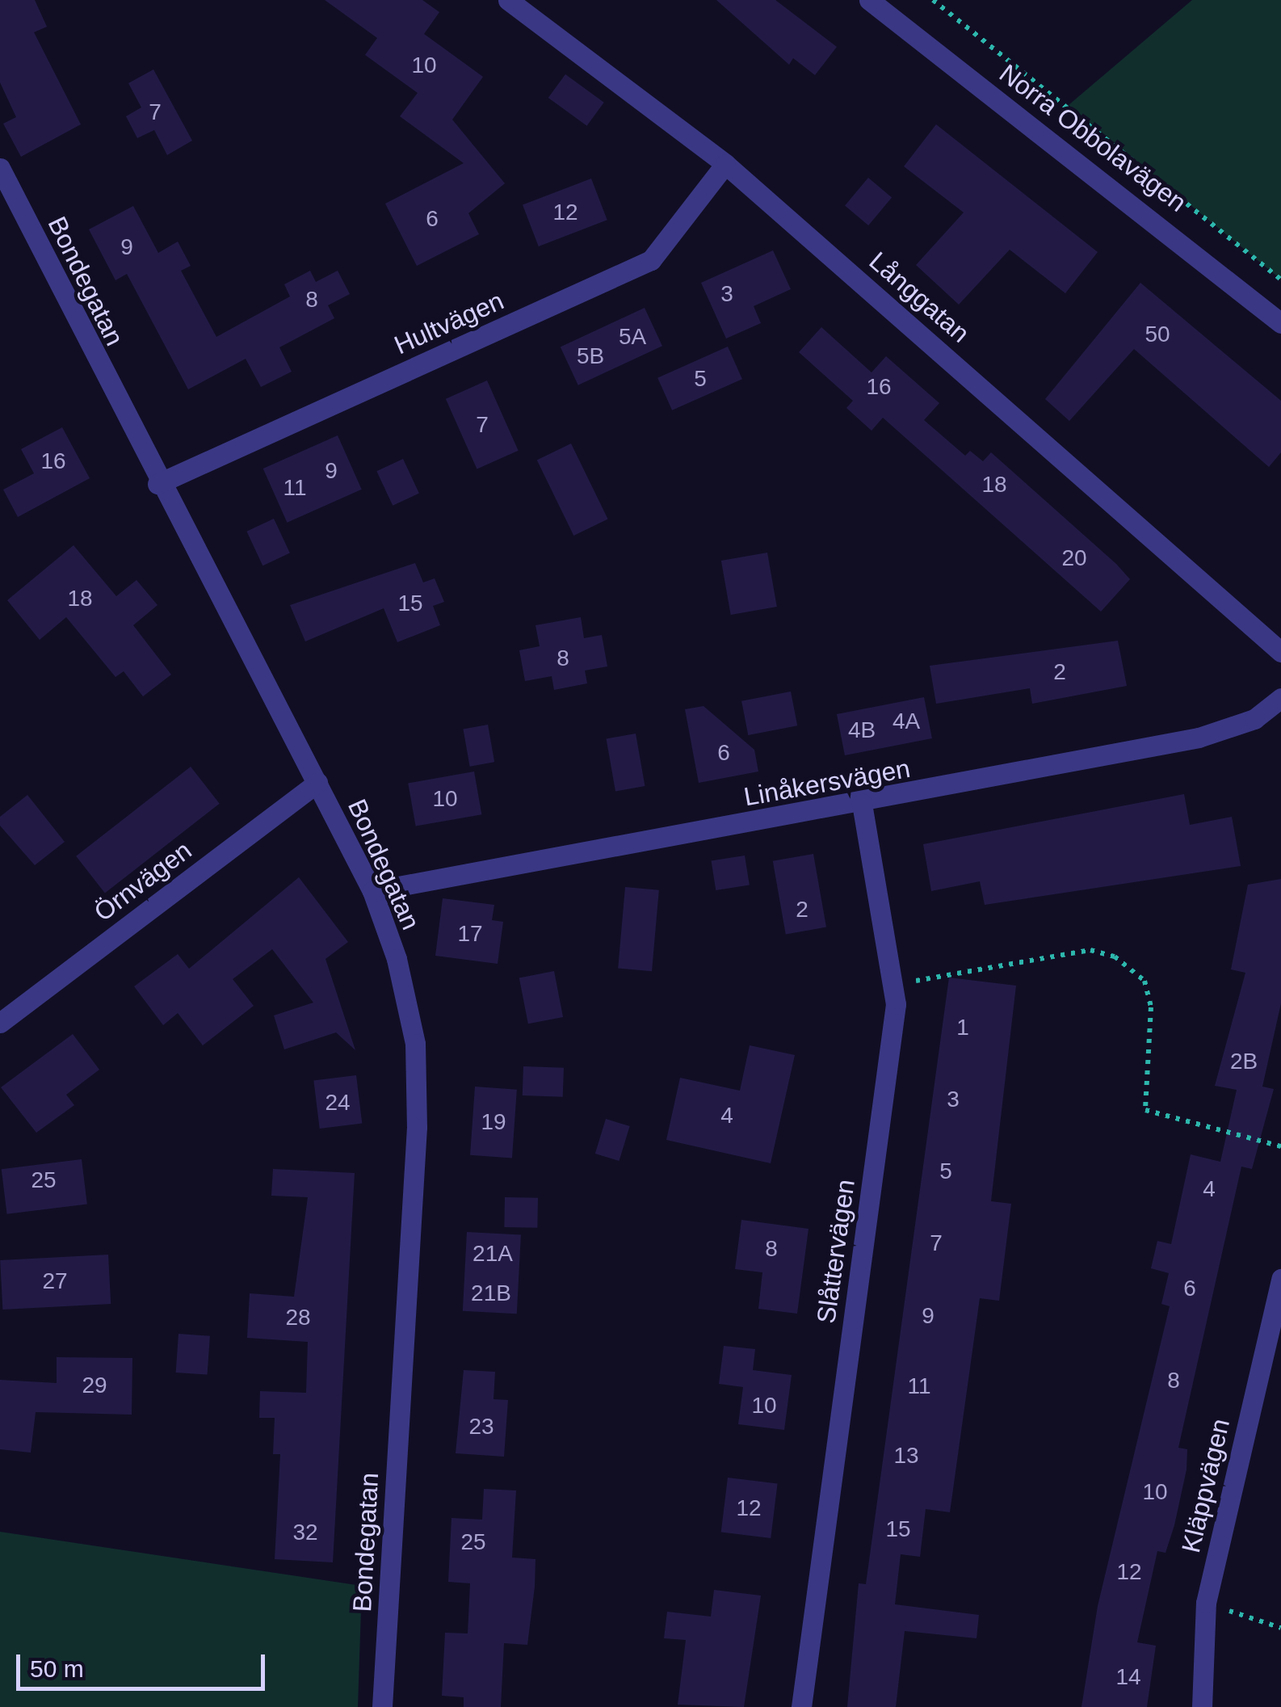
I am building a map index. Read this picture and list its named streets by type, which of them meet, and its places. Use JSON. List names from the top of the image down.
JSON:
{
  "streets": {
    "street": [
      "Norra Obbolavägen",
      "Bondegatan",
      "Långgatan",
      "Hultvägen",
      "Linåkersvägen",
      "Örnvägen",
      "Slåttervägen",
      "Kläppvägen"
    ]
  },
  "crossings": [
    ["Bondegatan", "Hultvägen"],
    ["Bondegatan", "Linåkersvägen"],
    ["Bondegatan", "Örnvägen"],
    ["Långgatan", "Hultvägen"],
    ["Linåkersvägen", "Slåttervägen"]
  ],
  "house_numbers": [
    "10",
    "7",
    "12",
    "6",
    "9",
    "3",
    "8",
    "50",
    "5A",
    "5B",
    "5",
    "16",
    "7",
    "16",
    "9",
    "18",
    "11",
    "20",
    "18",
    "15",
    "8",
    "2",
    "4A",
    "4B",
    "6",
    "10",
    "2",
    "17",
    "1",
    "2B",
    "3",
    "24",
    "4",
    "19",
    "5",
    "25",
    "4",
    "7",
    "8",
    "21A",
    "27",
    "6",
    "21B",
    "9",
    "28",
    "8",
    "29",
    "11",
    "10",
    "23",
    "13",
    "10",
    "12",
    "15",
    "32",
    "25",
    "12",
    "14"
  ],
  "scale_bar": "50 m"
}
